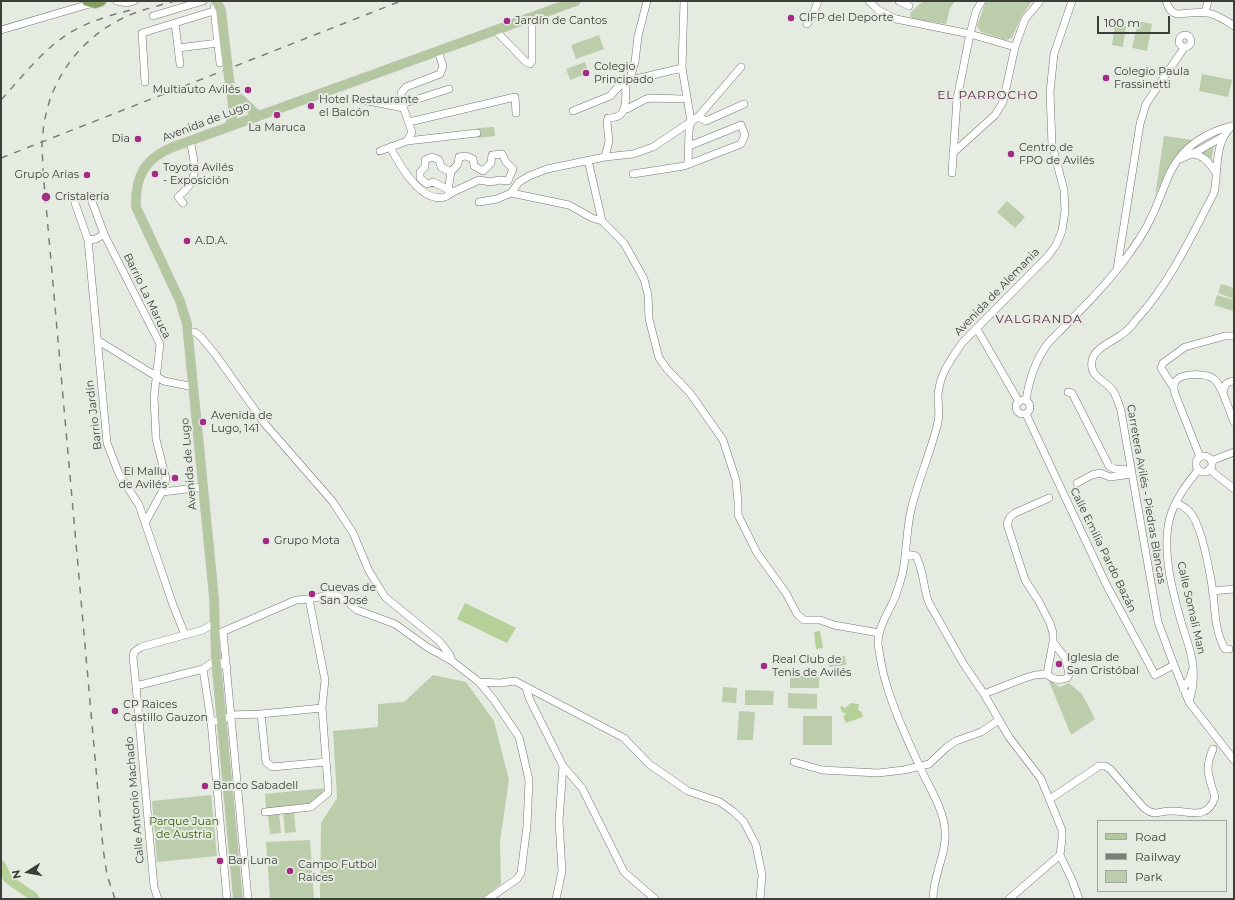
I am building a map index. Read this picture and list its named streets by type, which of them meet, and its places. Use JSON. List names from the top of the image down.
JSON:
{
  "streets": {
    "main road": ["Avenida de Lugo"],
    "street": [
      "Avenida de Alemania",
      "Barrio La Maruca",
      "Barrio Jardín",
      "Carretera Avilés - Piedras Blancas",
      "Calle Emilia Pardo Bazán",
      "Calle Somali Man",
      "Calle Antonio Machado"
    ]
  },
  "crossings": [
    ["Barrio La Maruca", "Barrio Jardín"],
    ["Barrio Jardín", "Calle Antonio Machado"],
    ["Carretera Avilés - Piedras Blancas", "Calle Emilia Pardo Bazán"],
    ["Carretera Avilés - Piedras Blancas", "Calle Somali Man"]
  ],
  "districts": ["EL PARROCHO", "VALGRANDA"],
  "parks": ["Parque Juan de Austria"],
  "places": [
    "CIFP del Deporte",
    "Jardín de Cantos",
    "Colegio Principado",
    "Colegio Paula Frassinetti",
    "Multiauto Avilés",
    "Hotel Restaurante el Balcón",
    "La Maruca",
    "Dia",
    "Centro de FPO de Avilés",
    "Toyota Avilés - Exposición",
    "Grupo Arias",
    "Cristalería",
    "A.D.A.",
    "Avenida de Lugo, 141",
    "El Mallu de Avilés",
    "Grupo Mota",
    "Cuevas de San José",
    "Iglesia de San Cristóbal",
    "Real Club de Tenis de Avilés",
    "CP Raices Castillo Gauzon",
    "Banco Sabadell",
    "Bar Luna",
    "Campo Futbol Raices"
  ],
  "legend": ["Road", "Railway", "Park"],
  "scale_bar": "100 m",
  "north": "left"
}
